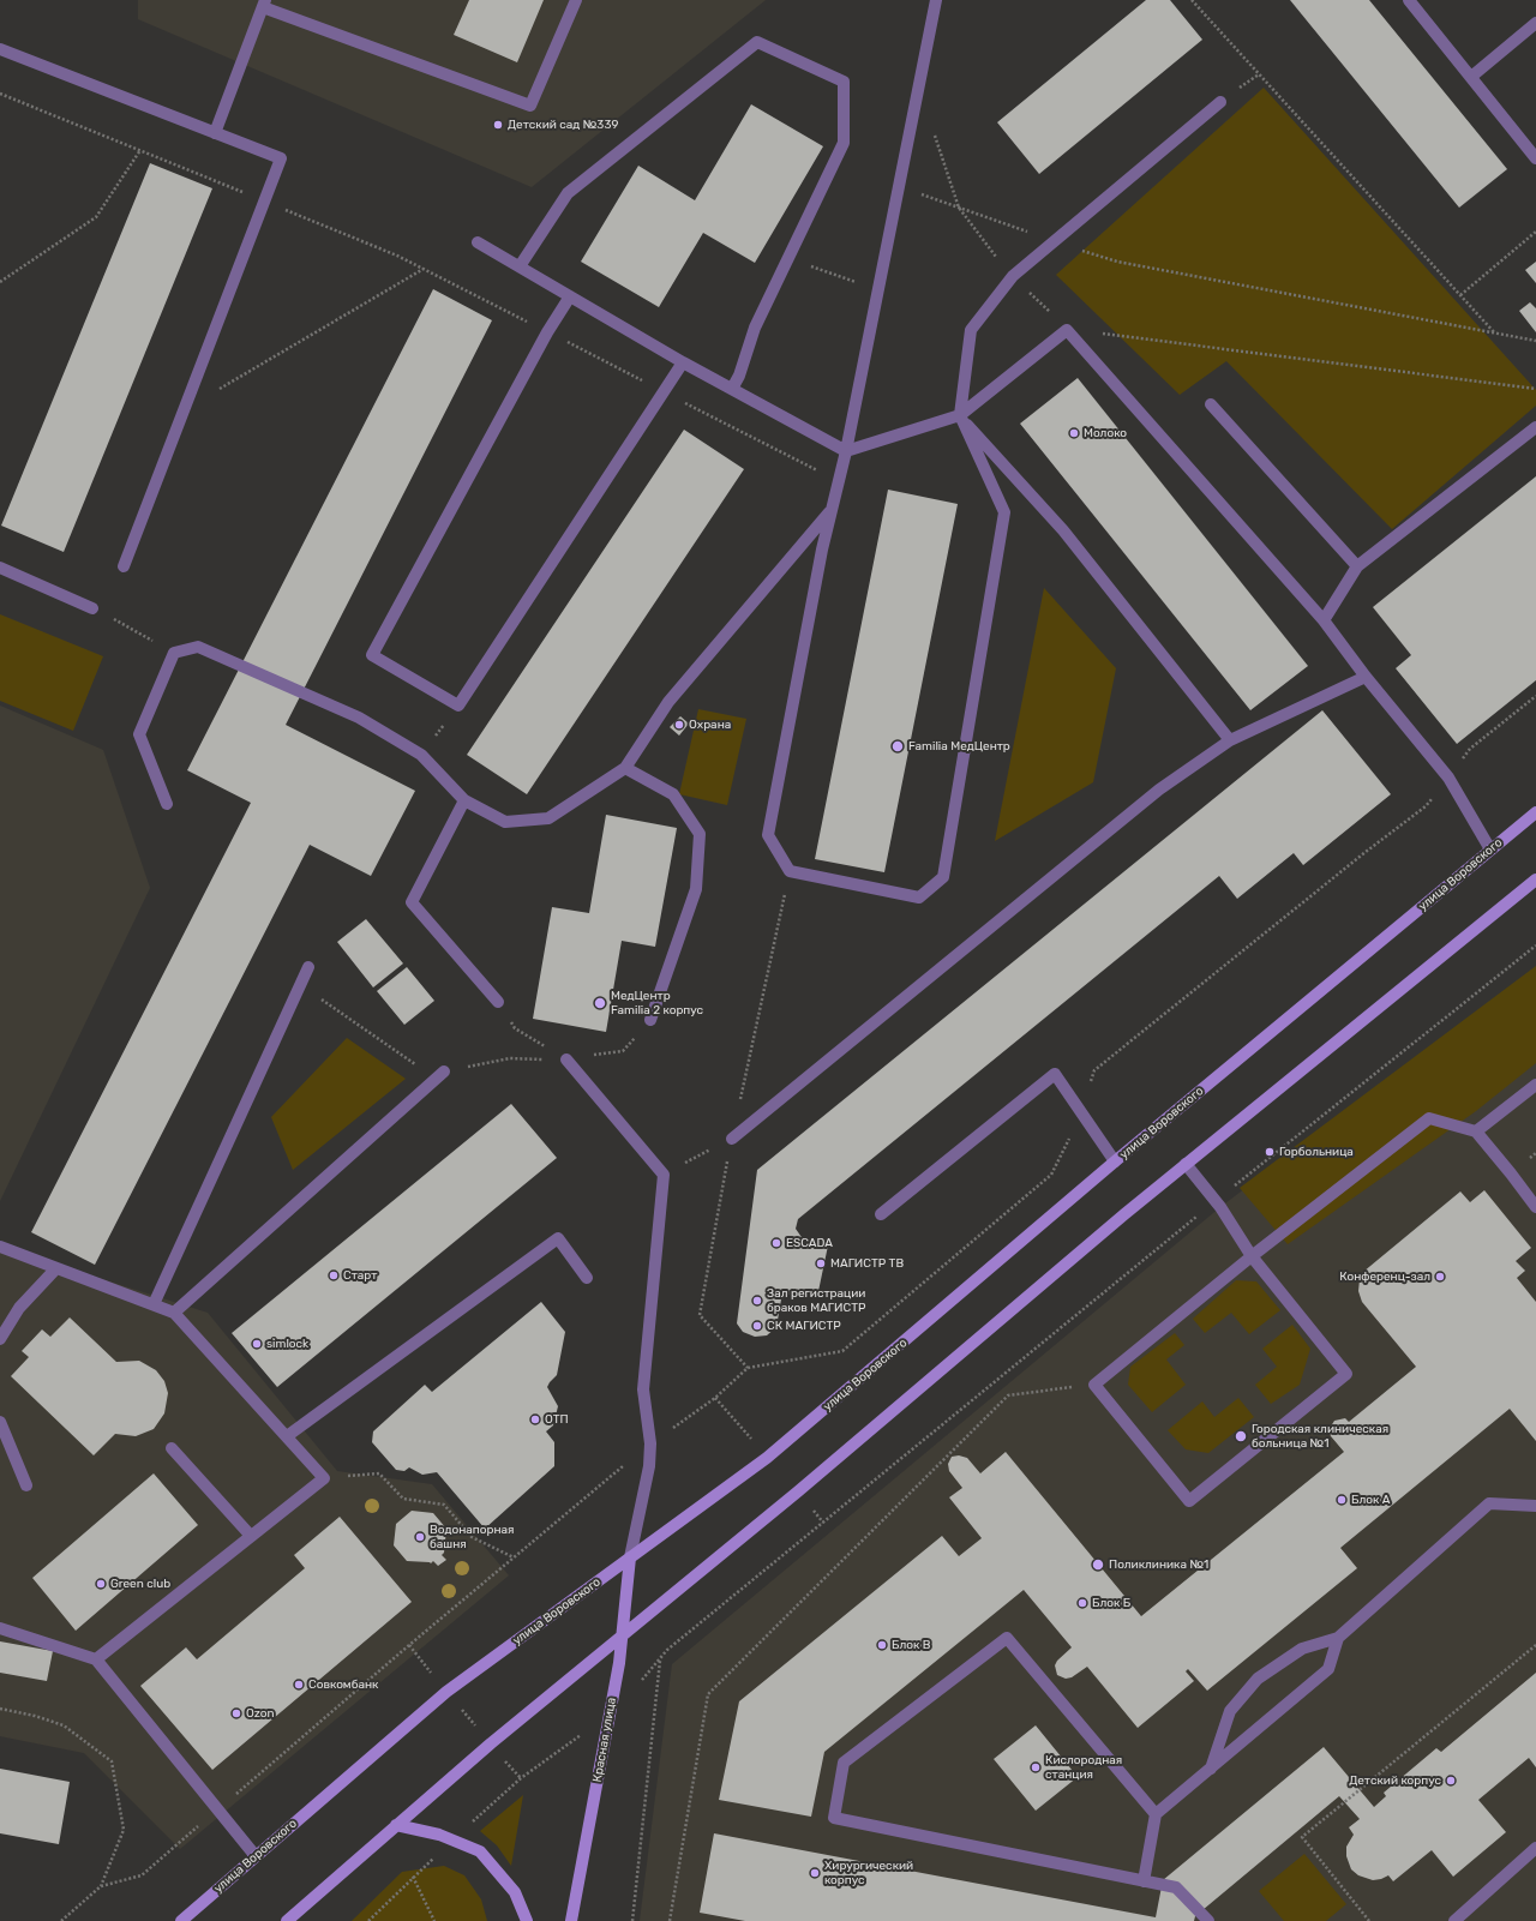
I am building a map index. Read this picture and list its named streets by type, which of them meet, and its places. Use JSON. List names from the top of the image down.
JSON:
{
  "streets": {
    "main road": ["улица Воровского", "Красная улица"]
  },
  "crossings": [
    ["улица Воровского", "Красная улица"]
  ],
  "places": [
    "Детский сад №339",
    "Молоко",
    "Охрана",
    "Familia МедЦентр",
    "МедЦентр Familia 2 корпус",
    "Горбольница",
    "ESCADA",
    "МАГИСТР ТВ",
    "Старт",
    "Конференц-зал",
    "Зал регистрации браков МАГИСТР",
    "СК МАГИСТР",
    "simlock",
    "ОТП",
    "Городская клиническая больница №1",
    "Блок А",
    "Водонапорная башня",
    "Поликлиника №1",
    "Green club",
    "Блок Б",
    "Блок В",
    "Совкомбанк",
    "Ozon",
    "Кислородная станция",
    "Детский корпус",
    "Хирургический корпус"
  ]
}
